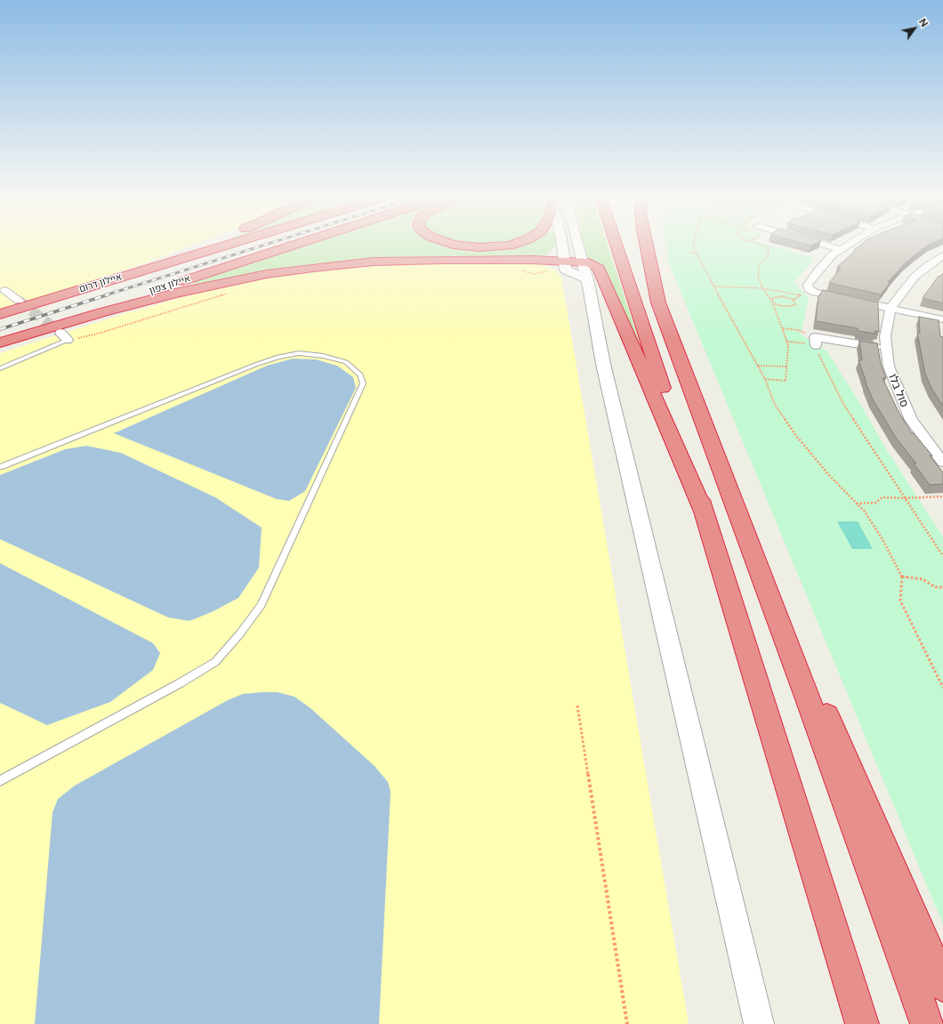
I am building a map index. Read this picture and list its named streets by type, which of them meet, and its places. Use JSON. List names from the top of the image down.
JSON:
{
  "streets": {
    "highway": ["איילון דרום", "איילון צפון"],
    "street": ["סול בלו"]
  },
  "north": "top right"
}
